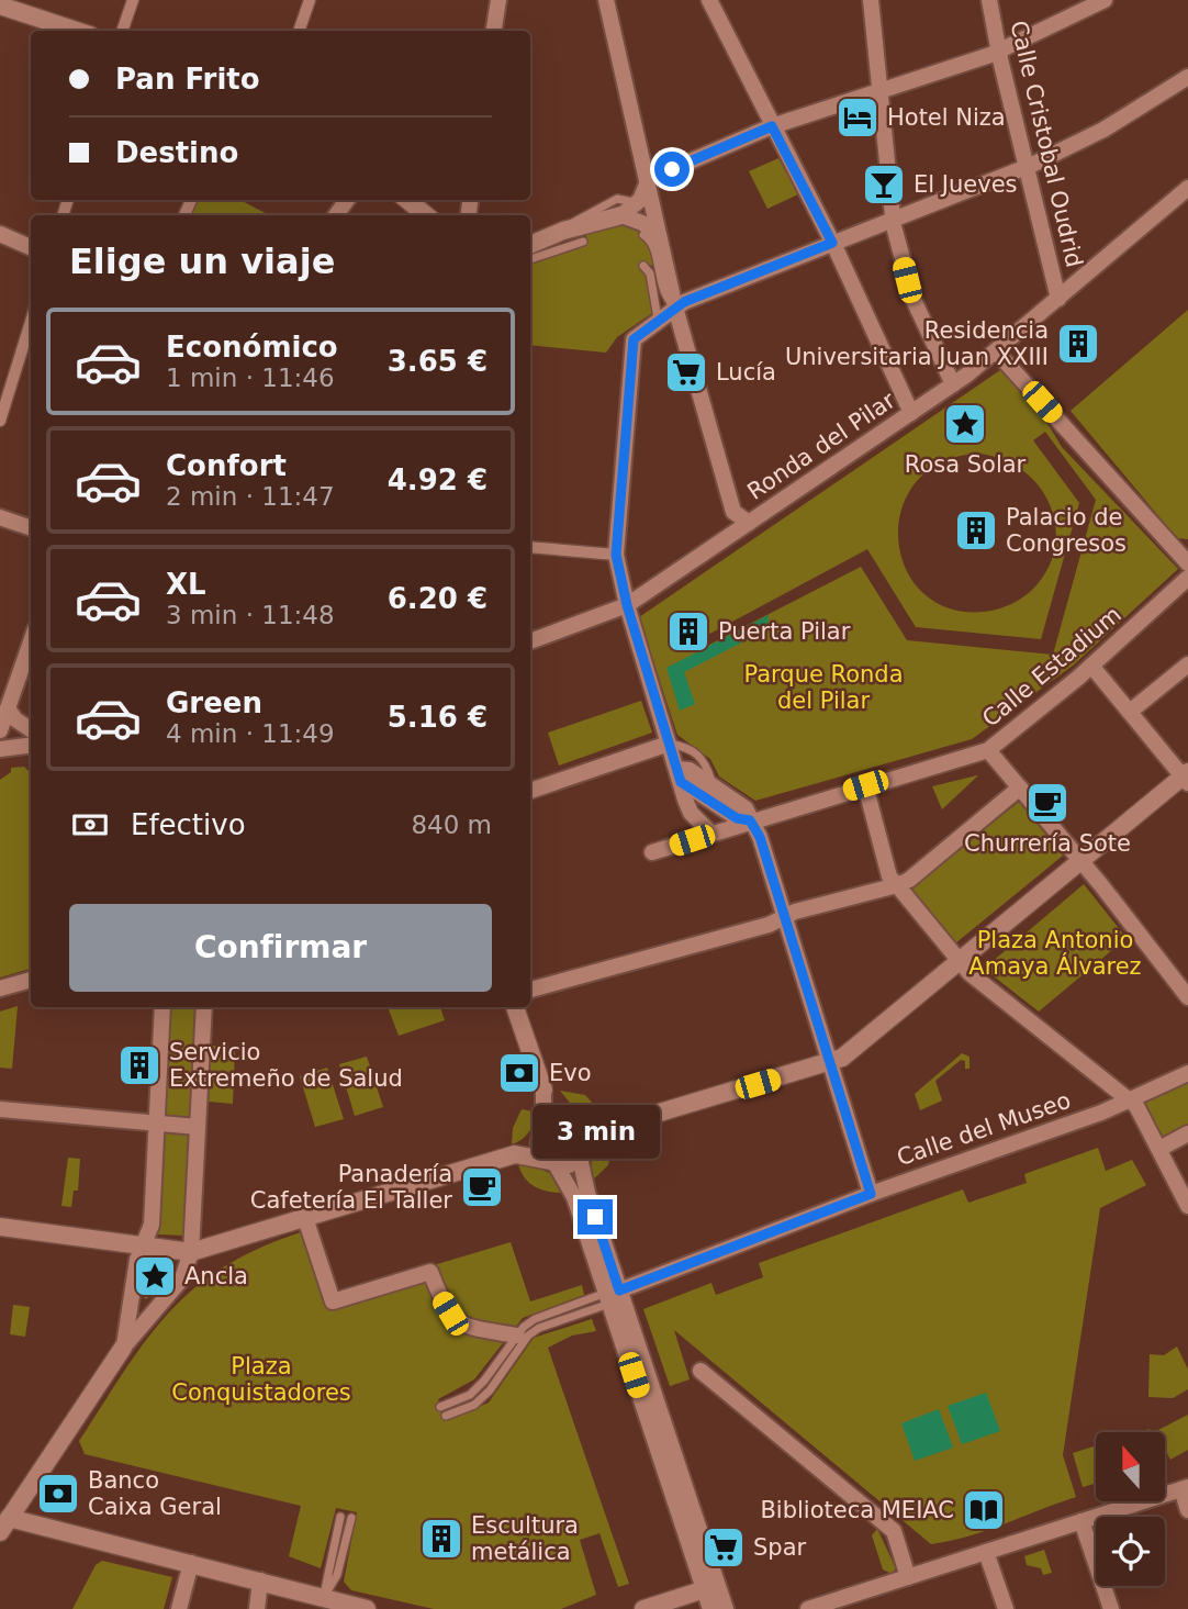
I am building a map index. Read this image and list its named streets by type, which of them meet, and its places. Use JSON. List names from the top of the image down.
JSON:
{
  "streets": {
    "street": [
      "Calle Cristobal Oudrid",
      "Ronda del Pilar",
      "Calle Estadium",
      "Calle del Museo"
    ]
  },
  "crossings": [
    ["Calle Cristobal Oudrid", "Ronda del Pilar"]
  ],
  "parks": ["Parque Ronda del Pilar", "Plaza Antonio Amaya Álvarez", "Plaza Conquistadores"],
  "places": {
    "hotel": ["Hotel Niza"],
    "bar": ["El Jueves"],
    "building": [
      "Residencia Universitaria Juan XXIII",
      "Palacio de Congresos",
      "Puerta Pilar",
      "Servicio Extremeño de Salud",
      "Escultura metálica"
    ],
    "supermarket": ["Lucía", "Spar"],
    "place": ["Rosa Solar", "Ancla"],
    "cafe": ["Churrería Sote", "Panadería Cafetería El Taller"],
    "bank": ["Evo", "Banco Caixa Geral"],
    "library": ["Biblioteca MEIAC"]
  },
  "north": "top",
  "page": {
    "banner": ["Pan Frito", "Destino"],
    "heading": "Elige un viaje",
    "list": [
      {
        "name": "Económico",
        "note": "1 min · 11:46",
        "value": "3.65 €"
      },
      {
        "name": "Confort",
        "note": "2 min · 11:47",
        "value": "4.92 €"
      },
      {
        "name": "XL",
        "note": "3 min · 11:48",
        "value": "6.20 €"
      },
      {
        "name": "Green",
        "note": "4 min · 11:49",
        "value": "5.16 €"
      }
    ],
    "pay": ["Efectivo", "840 m"],
    "buttons": "Confirmar",
    "bubble": "3 min"
  }
}
